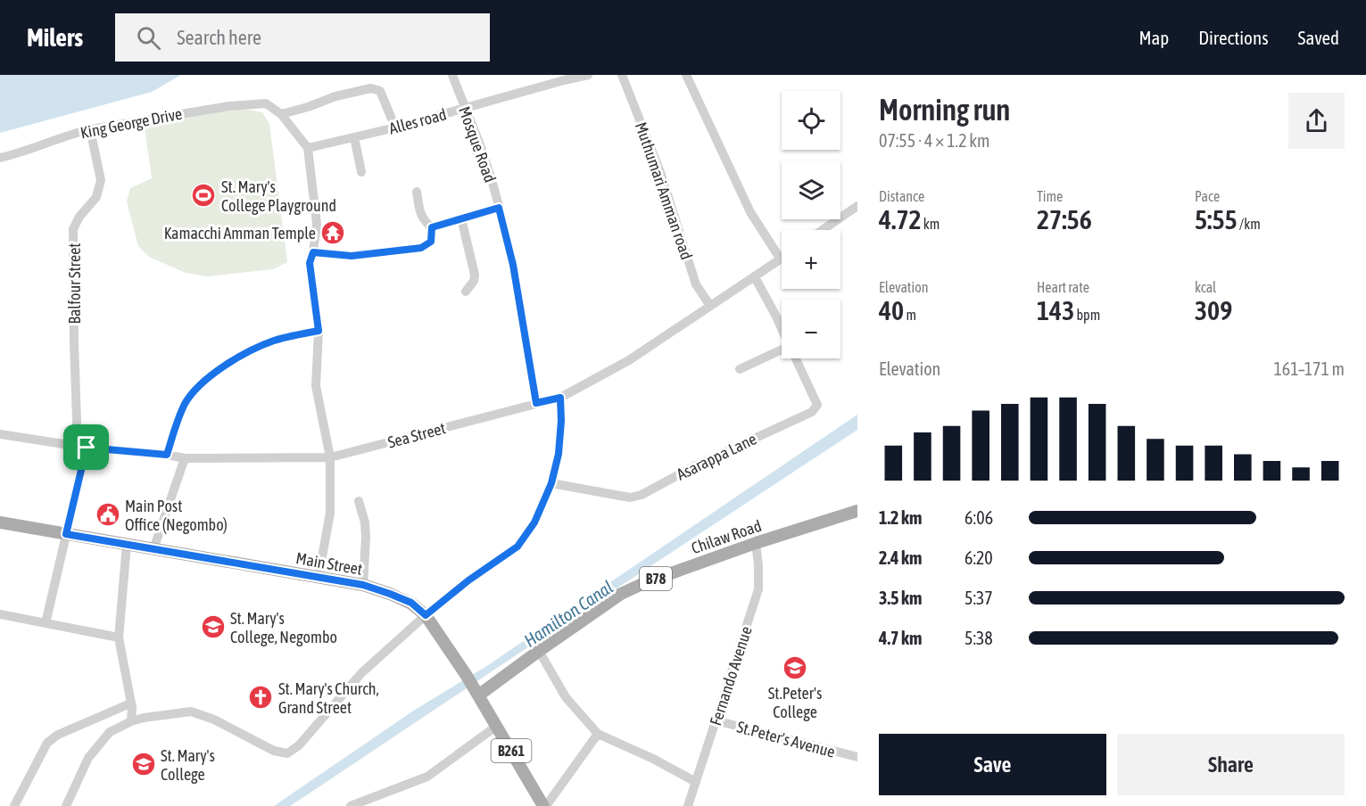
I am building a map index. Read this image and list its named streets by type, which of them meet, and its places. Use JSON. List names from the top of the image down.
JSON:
{
  "streets": {
    "main road": [
      "Chilaw Road",
      "Main Street",
      "B78",
      "B261"
    ],
    "street": [
      "Alles road",
      "King George Drive",
      "Mosque Road",
      "Muthumari Amman road",
      "Balfour Street",
      "Sea Street",
      "Asarappa Lane",
      "Fernando Avenue",
      "St.Peter's Avenue"
    ]
  },
  "crossings": [
    ["Alles road", "Mosque Road"],
    ["King George Drive", "Balfour Street"],
    ["Mosque Road", "Sea Street"],
    ["Muthumari Amman road", "Sea Street"],
    ["Balfour Street", "Sea Street"],
    ["Balfour Street", "Main Street"],
    ["Sea Street", "Asarappa Lane"],
    ["Chilaw Road", "Main Street"],
    ["Chilaw Road", "Fernando Avenue"],
    ["Fernando Avenue", "St.Peter's Avenue"]
  ],
  "water": ["Hamilton Canal"],
  "places": {
    "sports": ["St. Mary's College Playground"],
    "temple": ["Kamacchi Amman Temple"],
    "public building": ["Main Post Office (Negombo)"],
    "school or university": ["St. Mary's College, Negombo", "St.Peter's College", "St. Mary's College"],
    "church": ["St. Mary's Church, Grand Street"]
  },
  "page": {
    "header": "Milers",
    "search": "Search here",
    "nav": ["Map", "Directions", "Saved"],
    "heading": ["Morning run", "07:55 · 4 × 1.2 km"],
    "map_buttons": ["+", "−"],
    "stats": [
      ["Distance", "4.72 km"],
      ["Time", "27:56"],
      ["Pace", "5:55 /km"],
      ["Elevation", "40 m"],
      ["Heart rate", "143 bpm"],
      ["kcal", "309"]
    ],
    "chart": ["Elevation", "161–171 m"],
    "list": [
      {
        "name": "1.2 km",
        "note": "6:06"
      },
      {
        "name": "2.4 km",
        "note": "6:20"
      },
      {
        "name": "3.5 km",
        "note": "5:37"
      },
      {
        "name": "4.7 km",
        "note": "5:38"
      }
    ],
    "buttons": ["Save", "Share"]
  }
}
